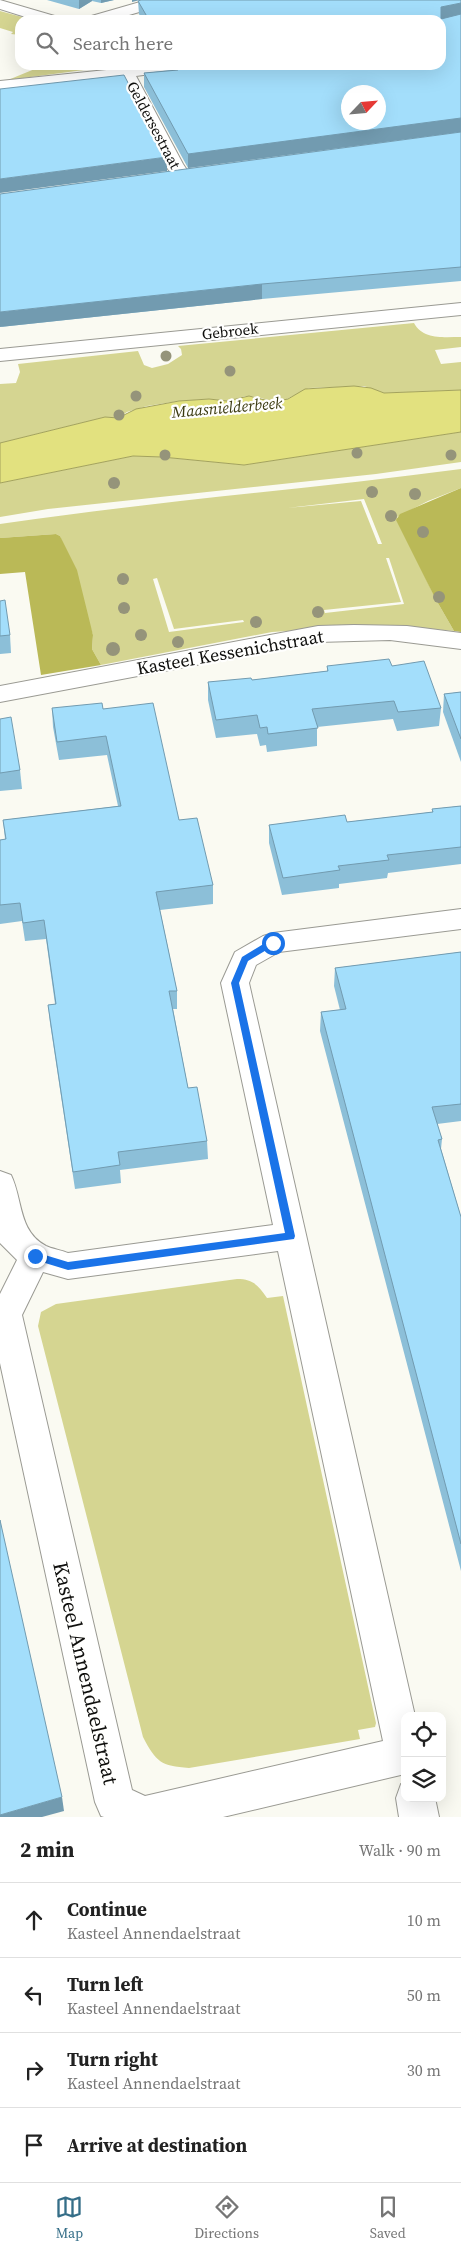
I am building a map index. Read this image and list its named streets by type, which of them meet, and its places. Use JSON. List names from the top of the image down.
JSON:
{
  "streets": {
    "street": [
      "Geldersestraat",
      "Gebroek",
      "Kasteel Kessenichstraat",
      "Kasteel Annendaelstraat"
    ]
  },
  "water": ["Maasnielderbeek"],
  "north": "top right",
  "page": {
    "search": "Search here",
    "heading": ["2 min", "Walk · 90 m"],
    "list": [
      ["Continue", "Kasteel Annendaelstraat", "10 m"],
      ["Turn left", "Kasteel Annendaelstraat", "50 m"],
      ["Turn right", "Kasteel Annendaelstraat", "30 m"],
      "Arrive at destination"
    ],
    "nav": ["Map", "Directions", "Saved"]
  }
}
